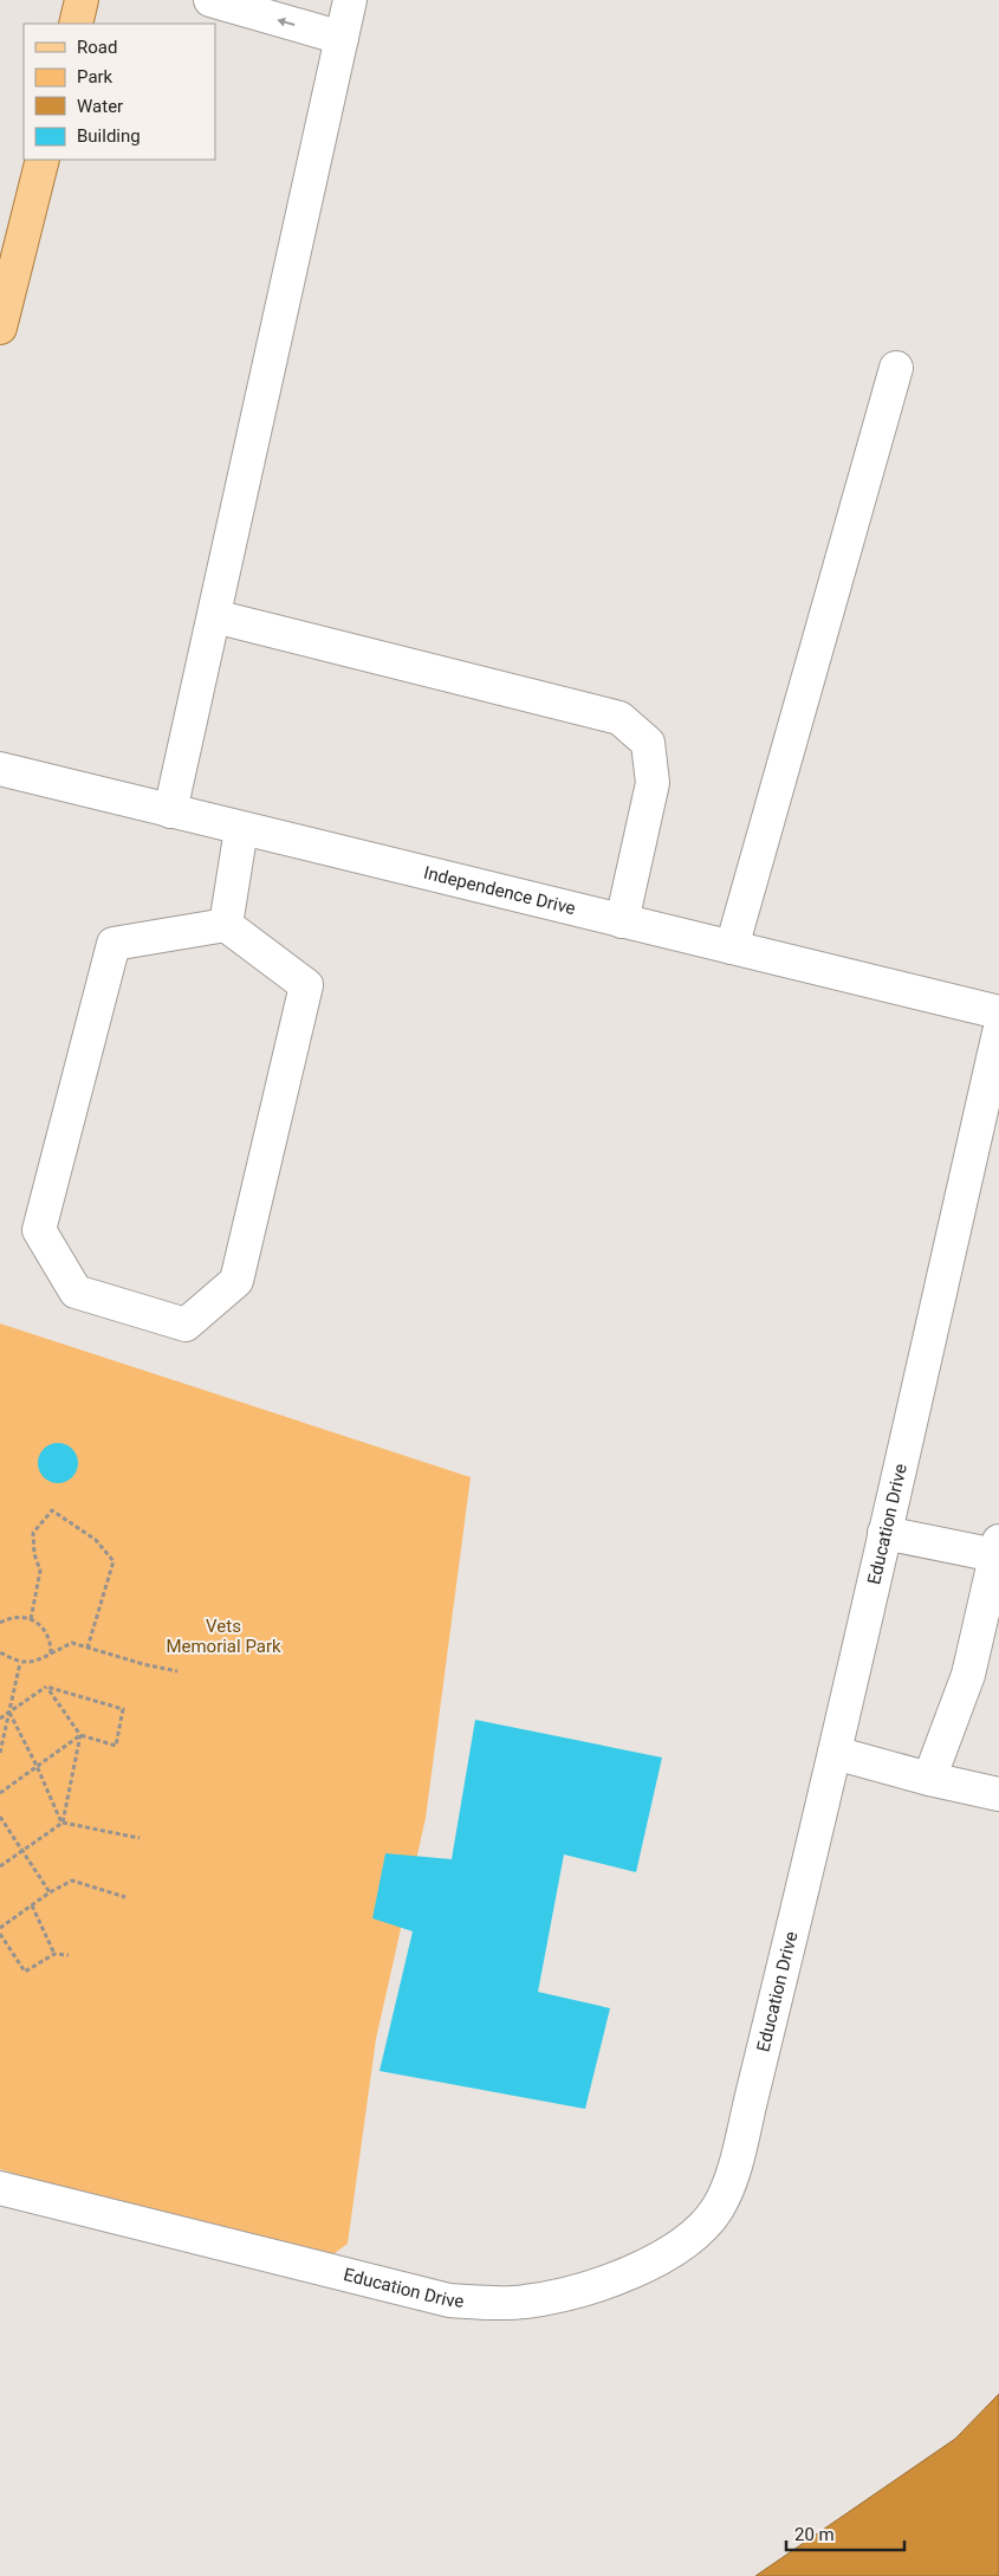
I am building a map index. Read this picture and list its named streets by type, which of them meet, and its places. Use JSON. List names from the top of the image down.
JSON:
{
  "streets": {
    "street": ["Independence Drive", "Education Drive"]
  },
  "parks": ["Vets Memorial Park"],
  "legend": [
    "Road",
    "Park",
    "Water",
    "Building"
  ],
  "scale_bar": "20 m"
}
